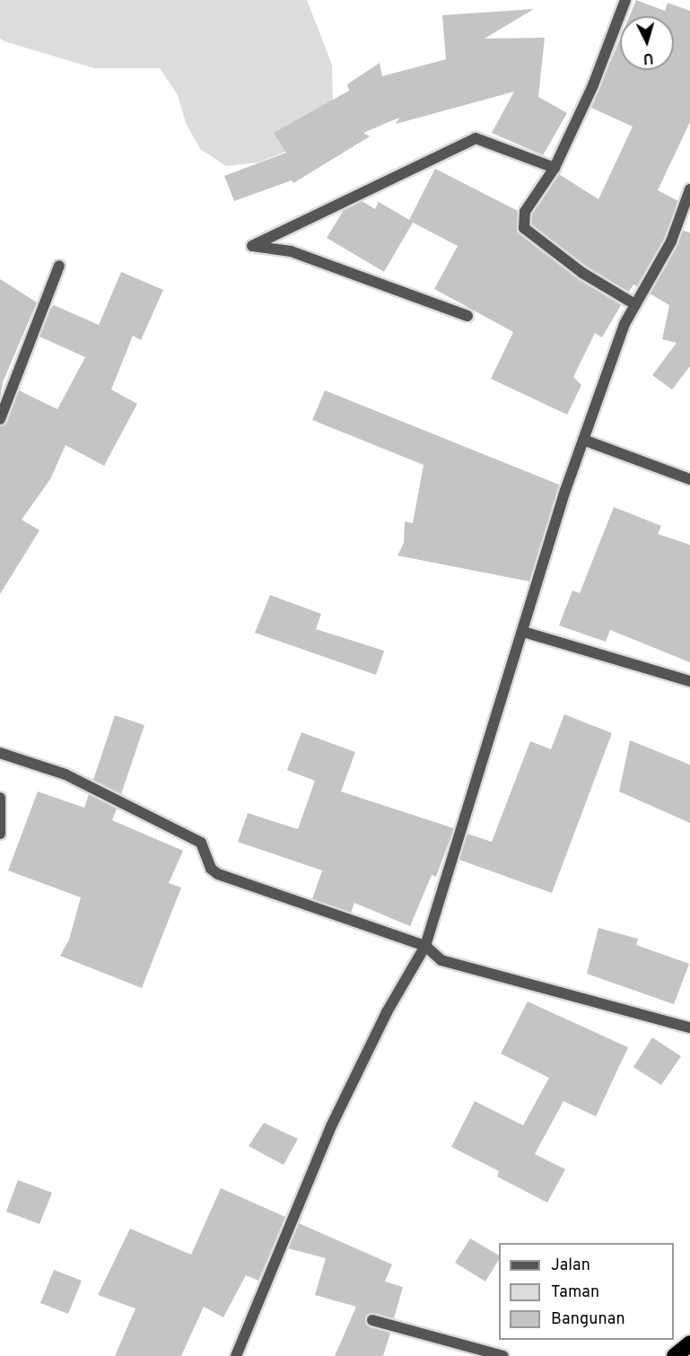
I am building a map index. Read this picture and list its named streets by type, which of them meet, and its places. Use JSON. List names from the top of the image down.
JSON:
{
  "legend": ["Jalan", "Taman", "Bangunan"],
  "north": "bottom"
}
